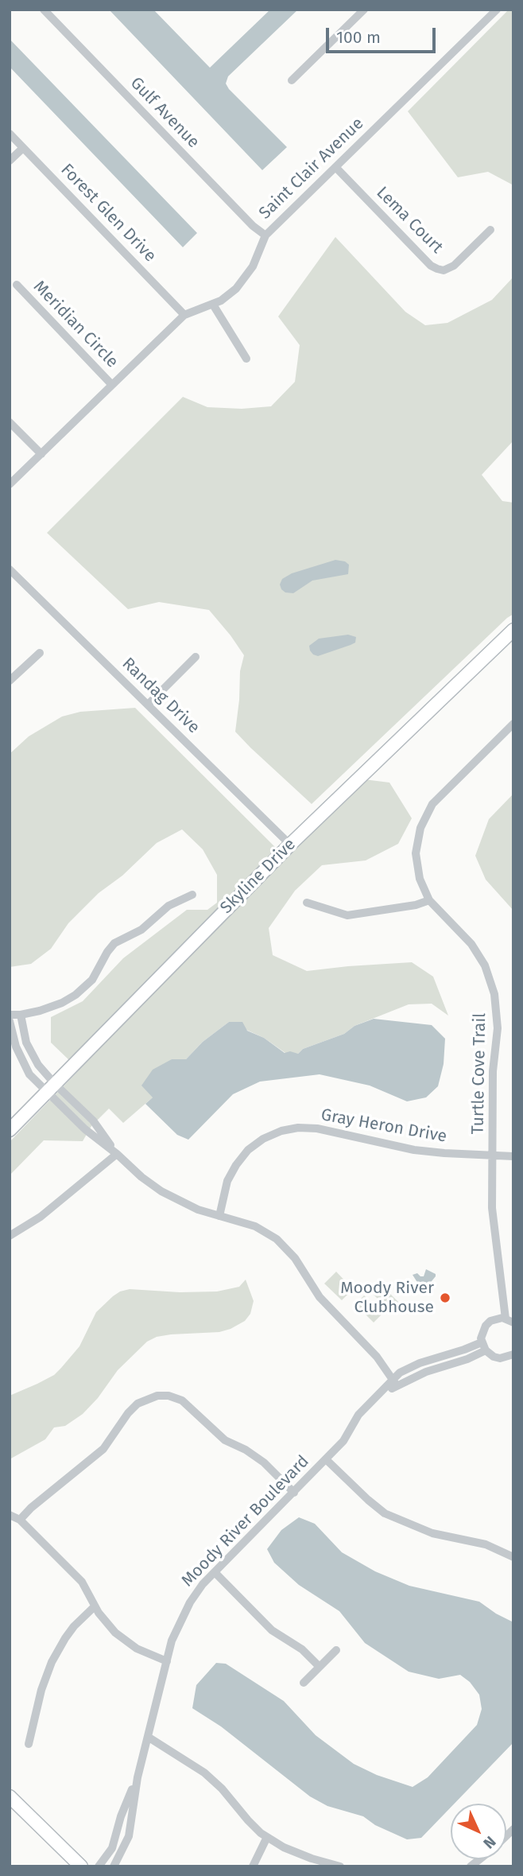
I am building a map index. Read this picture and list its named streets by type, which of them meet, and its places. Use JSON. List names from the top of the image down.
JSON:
{
  "streets": {
    "street": [
      "Gulf Avenue",
      "Saint Clair Avenue",
      "Forest Glen Drive",
      "Lema Court",
      "Meridian Circle",
      "Randag Drive",
      "Skyline Drive",
      "Turtle Cove Trail",
      "Gray Heron Drive",
      "Moody River Boulevard"
    ]
  },
  "crossings": [
    ["Gulf Avenue", "Saint Clair Avenue"],
    ["Saint Clair Avenue", "Forest Glen Drive"],
    ["Saint Clair Avenue", "Lema Court"],
    ["Saint Clair Avenue", "Meridian Circle"],
    ["Randag Drive", "Skyline Drive"],
    ["Turtle Cove Trail", "Gray Heron Drive"]
  ],
  "places": ["Moody River Clubhouse"],
  "scale_bar": "100 m",
  "north": "bottom right"
}
